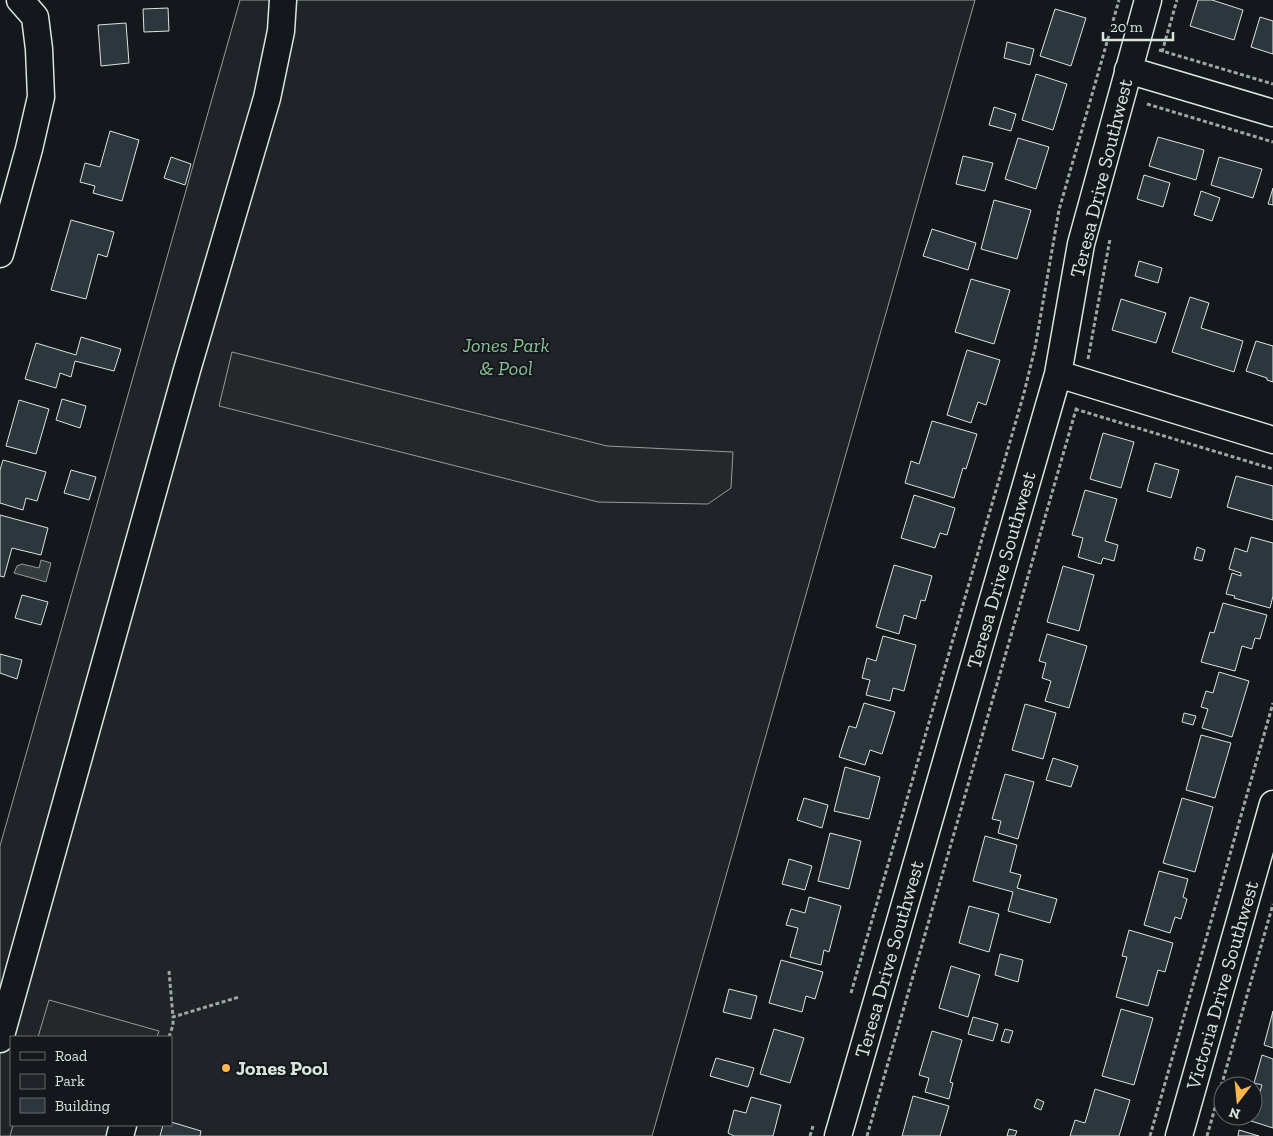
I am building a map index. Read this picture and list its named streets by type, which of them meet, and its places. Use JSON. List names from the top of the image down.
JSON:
{
  "streets": {
    "street": ["Teresa Drive Southwest", "Victoria Drive Southwest"]
  },
  "parks": ["Jones Park & Pool"],
  "places": ["Jones Pool"],
  "legend": ["Road", "Park", "Building"],
  "scale_bar": "20 m",
  "north": "bottom"
}
